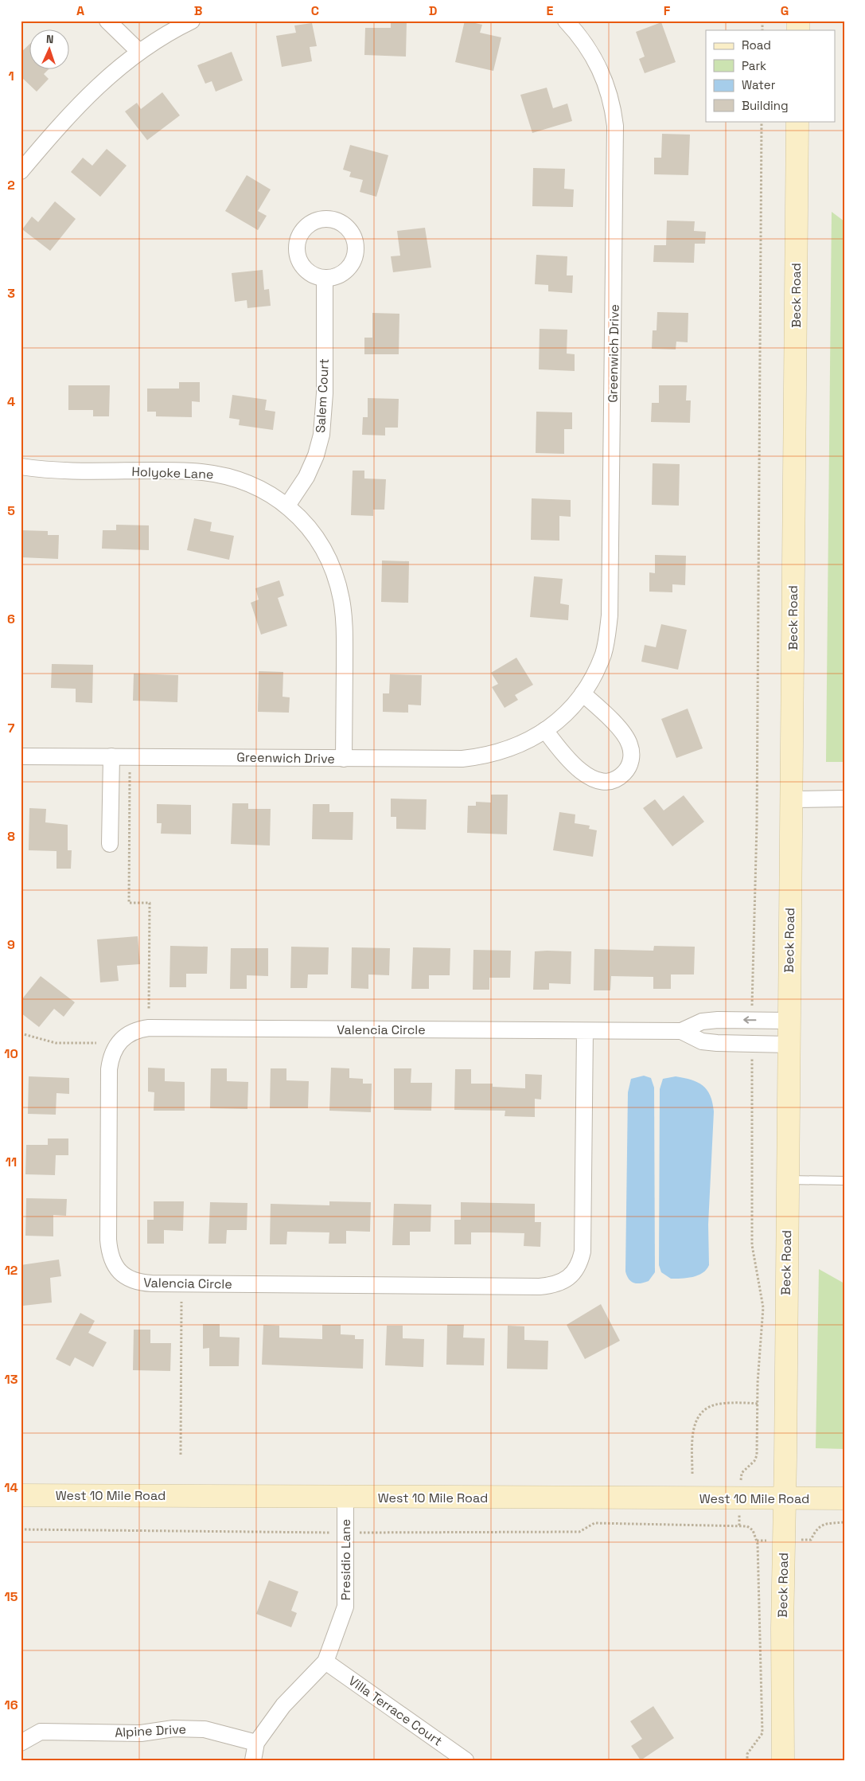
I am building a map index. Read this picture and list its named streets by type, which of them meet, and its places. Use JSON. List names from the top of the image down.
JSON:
{
  "streets": {
    "main road": ["Beck Road", "West 10 Mile Road"],
    "street": [
      "Greenwich Drive",
      "Salem Court",
      "Holyoke Lane",
      "Valencia Circle",
      "Presidio Lane",
      "Villa Terrace Court",
      "Alpine Drive"
    ]
  },
  "crossings": [
    ["Beck Road", "Valencia Circle"],
    ["Beck Road", "West 10 Mile Road"],
    ["Greenwich Drive", "Holyoke Lane"],
    ["Salem Court", "Holyoke Lane"],
    ["West 10 Mile Road", "Presidio Lane"],
    ["Presidio Lane", "Villa Terrace Court"],
    ["Presidio Lane", "Alpine Drive"]
  ],
  "legend": [
    "Road",
    "Park",
    "Water",
    "Building"
  ],
  "north": "top",
  "grid": {
    "columns": [
      "A",
      "B",
      "C",
      "D",
      "E",
      "F",
      "G"
    ],
    "rows": [
      "1",
      "2",
      "3",
      "4",
      "5",
      "6",
      "7",
      "8",
      "9",
      "10",
      "11",
      "12",
      "13",
      "14",
      "15",
      "16"
    ]
  }
}
